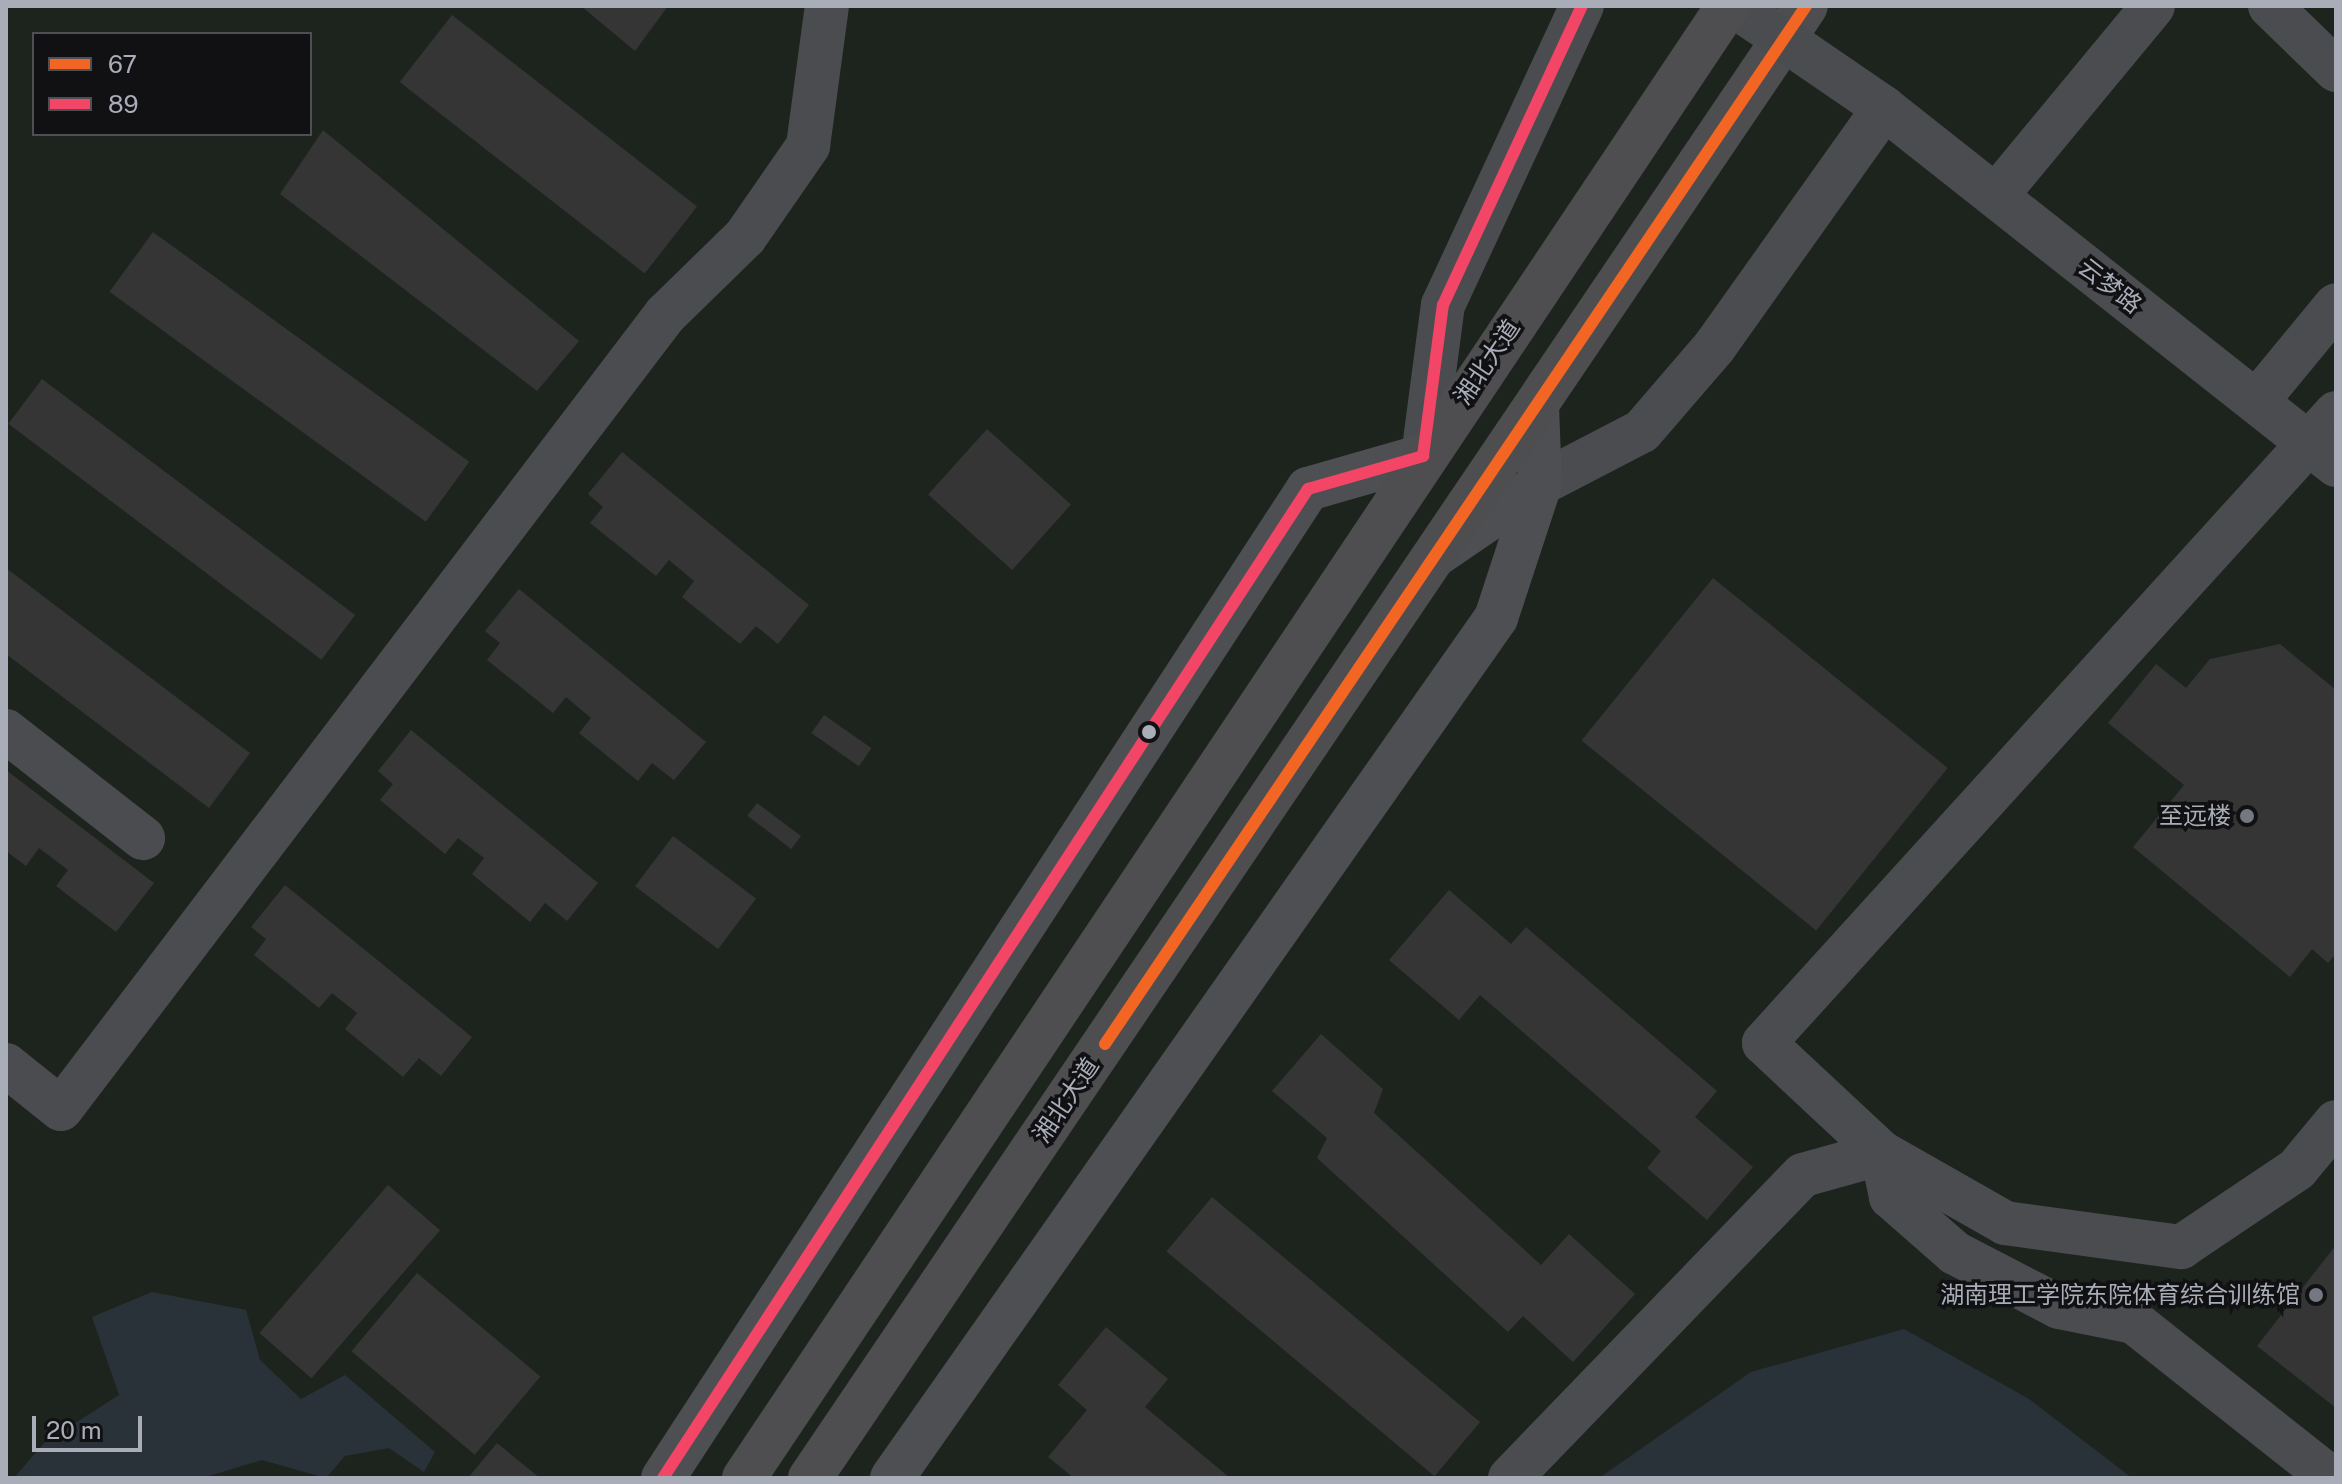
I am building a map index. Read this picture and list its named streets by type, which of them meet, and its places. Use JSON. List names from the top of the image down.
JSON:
{
  "streets": {
    "highway": ["湘北大道"],
    "street": ["云梦路"]
  },
  "crossings": [
    ["云梦路", "湘北大道"]
  ],
  "places": ["至远楼", "湖南理工学院东院体育综合训练馆"],
  "lines": ["transit line 67", "transit line 89"],
  "legend": ["67", "89"],
  "scale_bar": "20 m"
}
